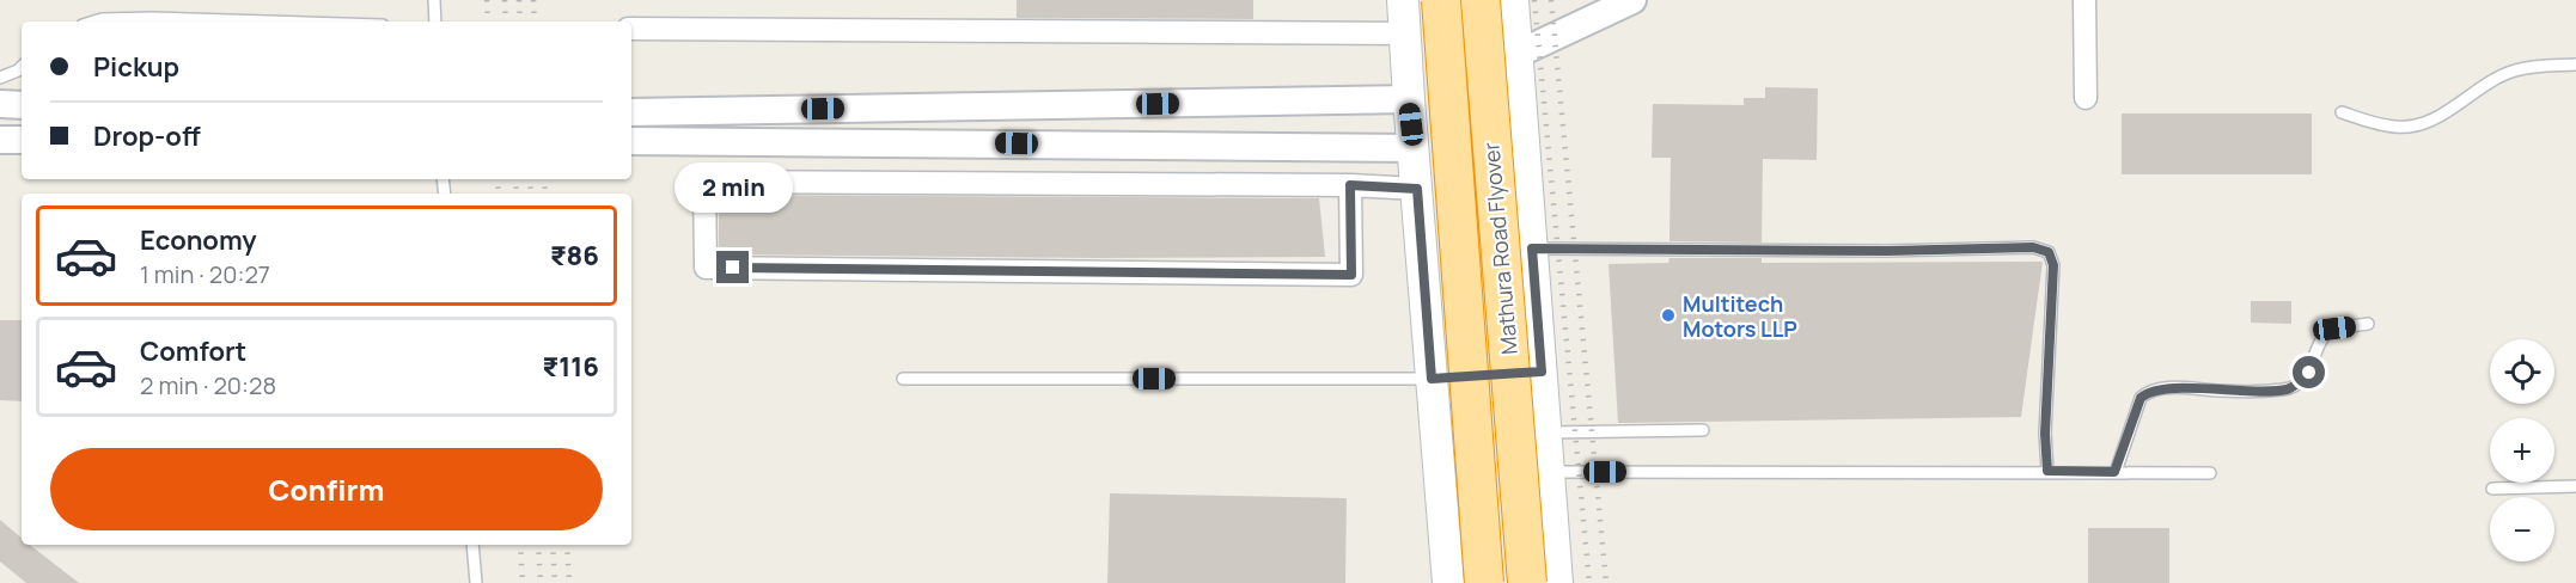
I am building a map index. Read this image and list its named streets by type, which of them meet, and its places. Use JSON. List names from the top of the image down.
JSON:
{
  "streets": {
    "highway": ["Mathura Road Flyover"]
  },
  "places": ["Multitech Motors LLP"],
  "page": {
    "banner": ["Pickup", "Drop-off"],
    "bubble": "2 min",
    "list": [
      {
        "name": "Economy",
        "note": "1 min · 20:27",
        "value": "₹86"
      },
      {
        "name": "Comfort",
        "note": "2 min · 20:28",
        "value": "₹116"
      }
    ],
    "map_buttons": ["+", "−"],
    "buttons": "Confirm"
  }
}
